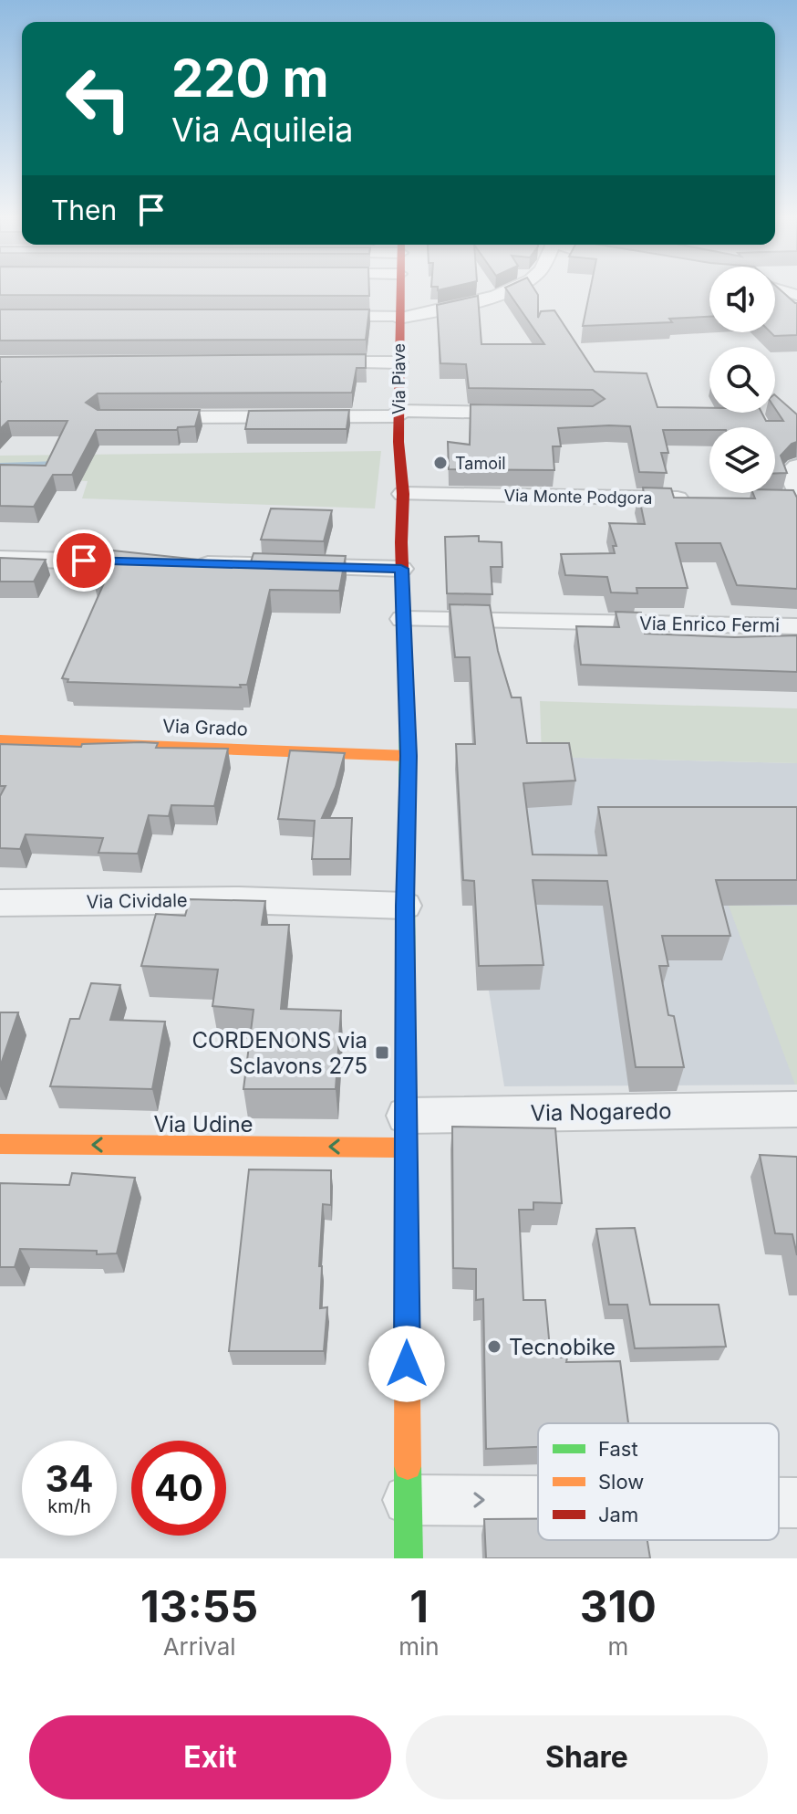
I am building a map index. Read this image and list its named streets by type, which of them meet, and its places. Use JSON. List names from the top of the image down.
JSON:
{
  "streets": {
    "street": [
      "Via Piave",
      "Via Monte Podgora",
      "Via Enrico Fermi",
      "Via Grado",
      "Via Cividale",
      "Via Nogaredo",
      "Via Udine"
    ]
  },
  "crossings": [
    ["Via Piave", "Via Monte Podgora"],
    ["Via Piave", "Via Enrico Fermi"],
    ["Via Piave", "Via Grado"],
    ["Via Piave", "Via Cividale"],
    ["Via Piave", "Via Nogaredo"],
    ["Via Piave", "Via Udine"],
    ["Via Nogaredo", "Via Udine"]
  ],
  "one_way": ["Via Udine"],
  "places": {
    "other": ["Tamoil", "Tecnobike"],
    "transit": ["CORDENONS via Sclavons 275"]
  },
  "legend": ["Fast", "Slow", "Jam"],
  "page": {
    "turn": ["220 m", "Via Aquileia"],
    "then": "Then",
    "speed": "34 km/h",
    "limit": "40",
    "eta": [
      "13:55",
      "Arrival",
      "1",
      "min",
      "310",
      "m"
    ],
    "buttons": ["Exit", "Share"]
  }
}
